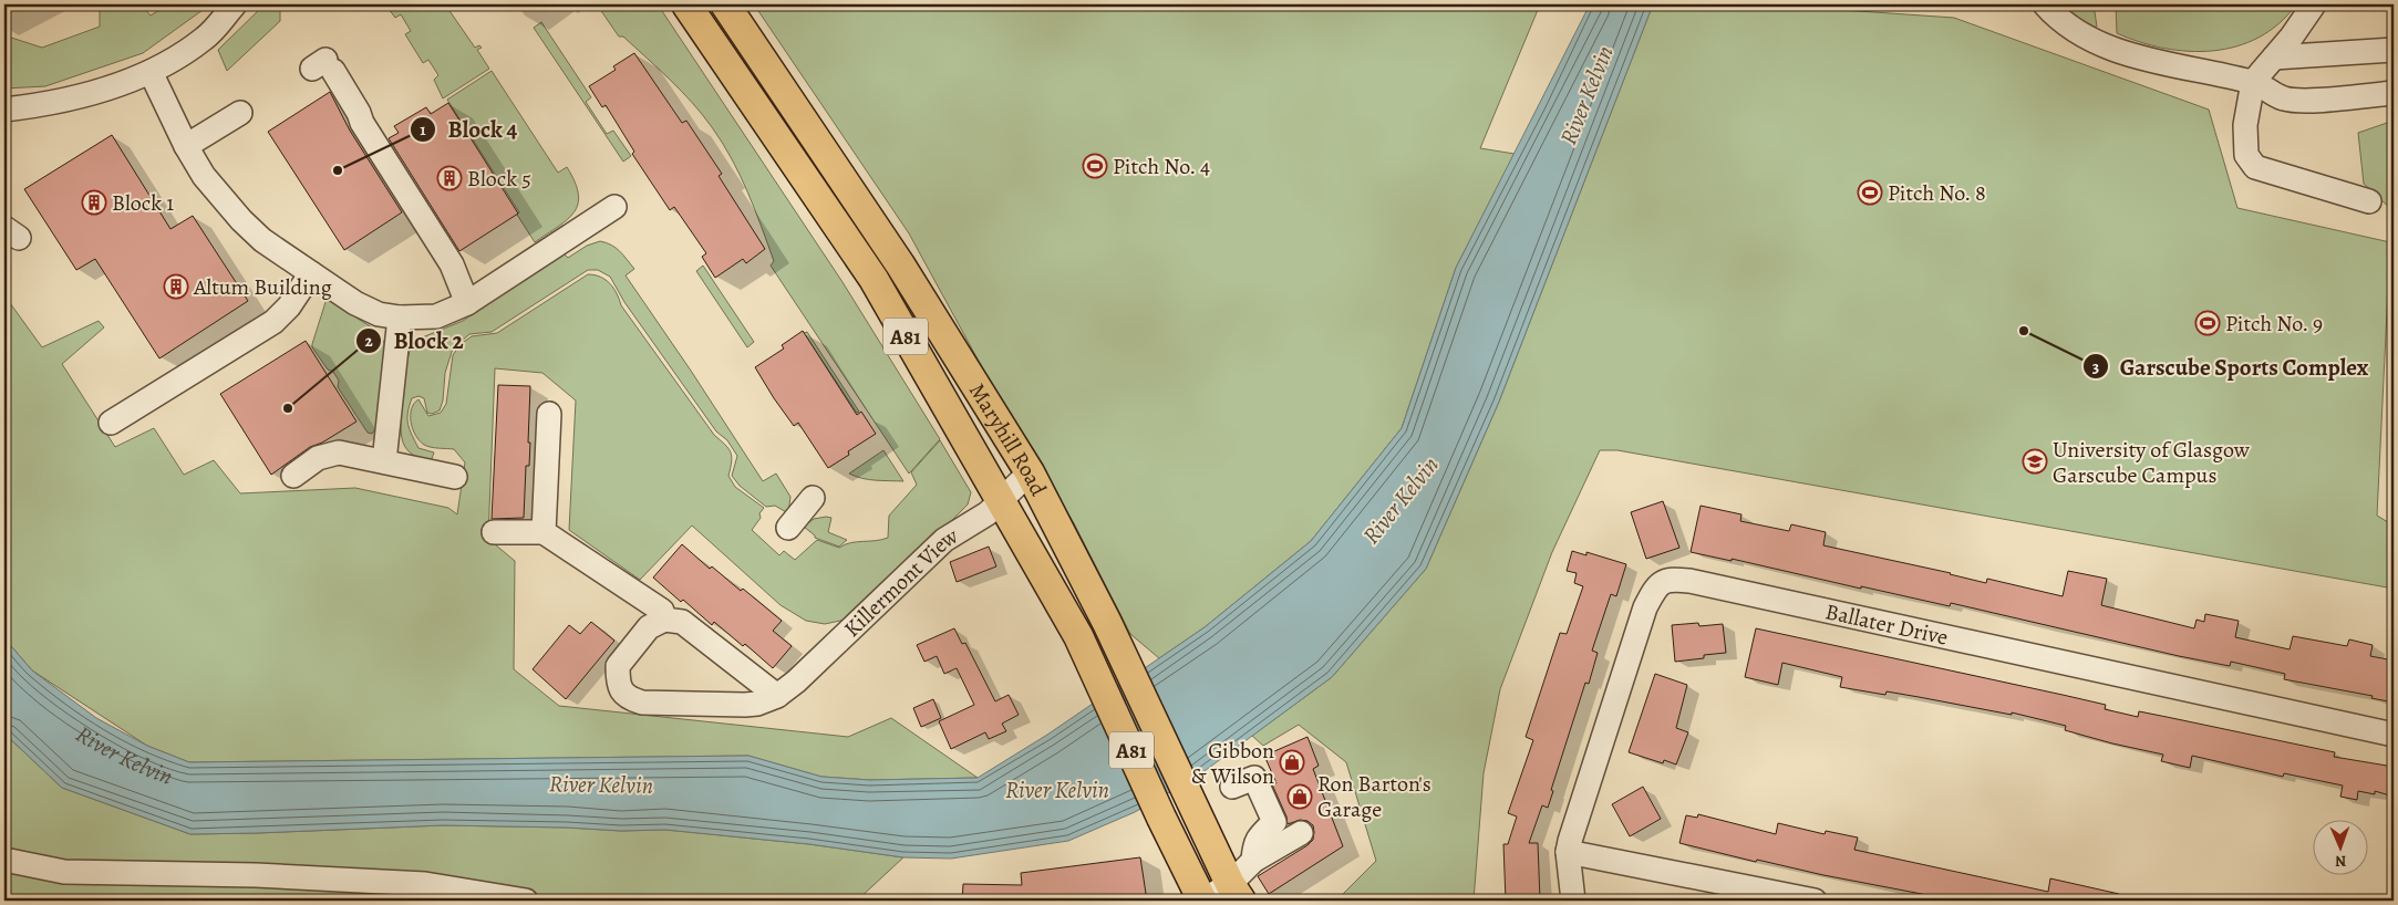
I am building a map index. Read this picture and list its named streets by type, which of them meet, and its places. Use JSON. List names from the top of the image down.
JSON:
{
  "streets": {
    "main road": ["A81", "Maryhill Road"],
    "street": ["Killermont View", "Ballater Drive"]
  },
  "crossings": [
    ["Maryhill Road", "Killermont View"]
  ],
  "water": ["River Kelvin"],
  "places": {
    "sports": ["Pitch No. 4", "Pitch No. 8", "Pitch No. 9"],
    "other": ["Block 4", "Garscube Sports Complex", "Block 2"],
    "building": ["Block 5", "Block 1", "Altum Building"],
    "school or university": ["University of Glasgow Garscube Campus"],
    "shop": ["Gibbon & Wilson", "Ron Barton's Garage"]
  },
  "north": "bottom"
}
